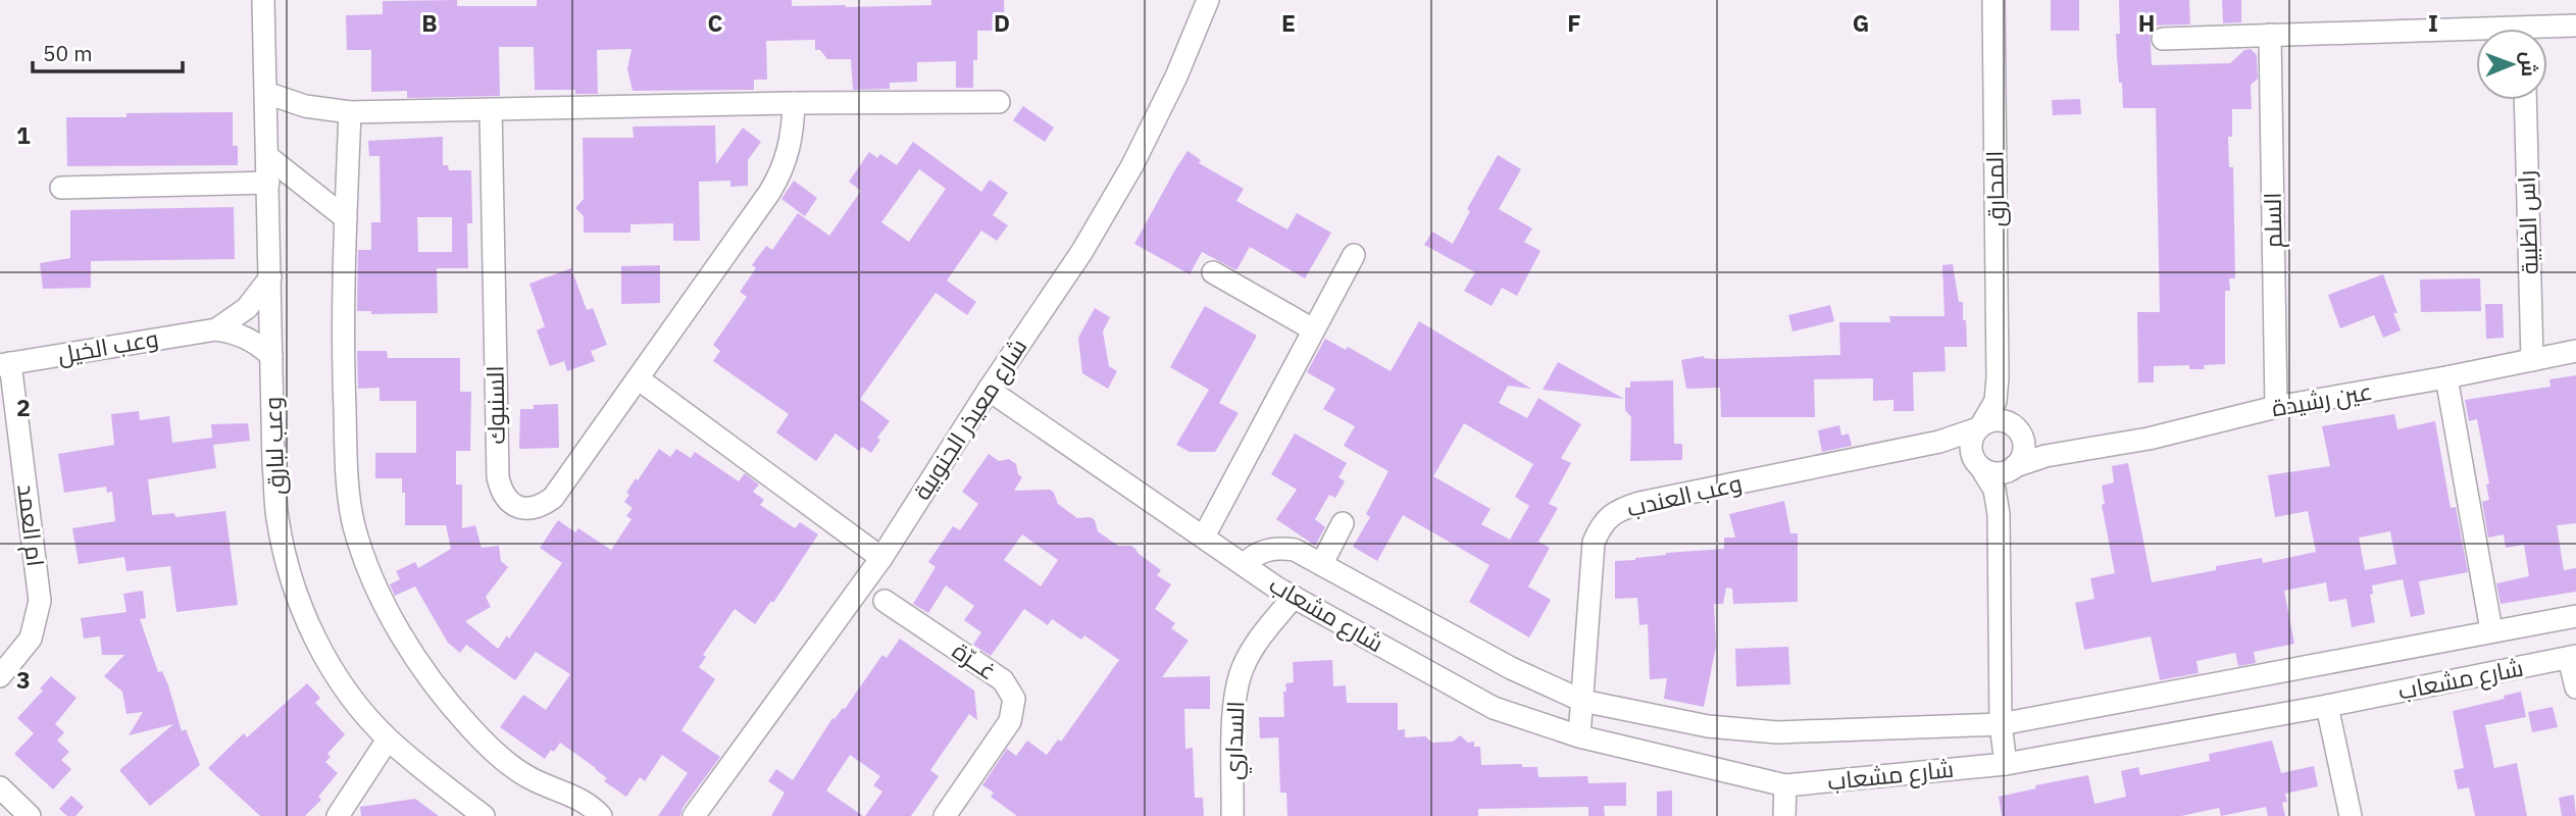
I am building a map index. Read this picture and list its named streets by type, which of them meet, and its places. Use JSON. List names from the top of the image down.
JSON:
{
  "streets": {
    "street": [
      "المحارق",
      "السلم",
      "راس الظبية",
      "وعب الخيل",
      "عين رشيدة",
      "السنبوك",
      "شارع معيذر الجنوبية",
      "وعب لبارق",
      "وعب العندب",
      "ام العمد",
      "شارع مشعاب",
      "غــرّة",
      "السداري"
    ]
  },
  "crossings": [
    ["المحارق", "عين رشيدة"],
    ["المحارق", "وعب العندب"],
    ["السلم", "عين رشيدة"],
    ["راس الظبية", "عين رشيدة"],
    ["وعب الخيل", "وعب لبارق"],
    ["وعب الخيل", "ام العمد"],
    ["عين رشيدة", "وعب العندب"],
    ["شارع معيذر الجنوبية", "شارع مشعاب"],
    ["وعب العندب", "شارع مشعاب"],
    ["شارع مشعاب", "السداري"]
  ],
  "scale_bar": "50 m",
  "north": "right",
  "grid": {
    "columns": [
      "B",
      "C",
      "D",
      "E",
      "F",
      "G",
      "H",
      "I"
    ],
    "rows": ["1", "2", "3"]
  }
}
